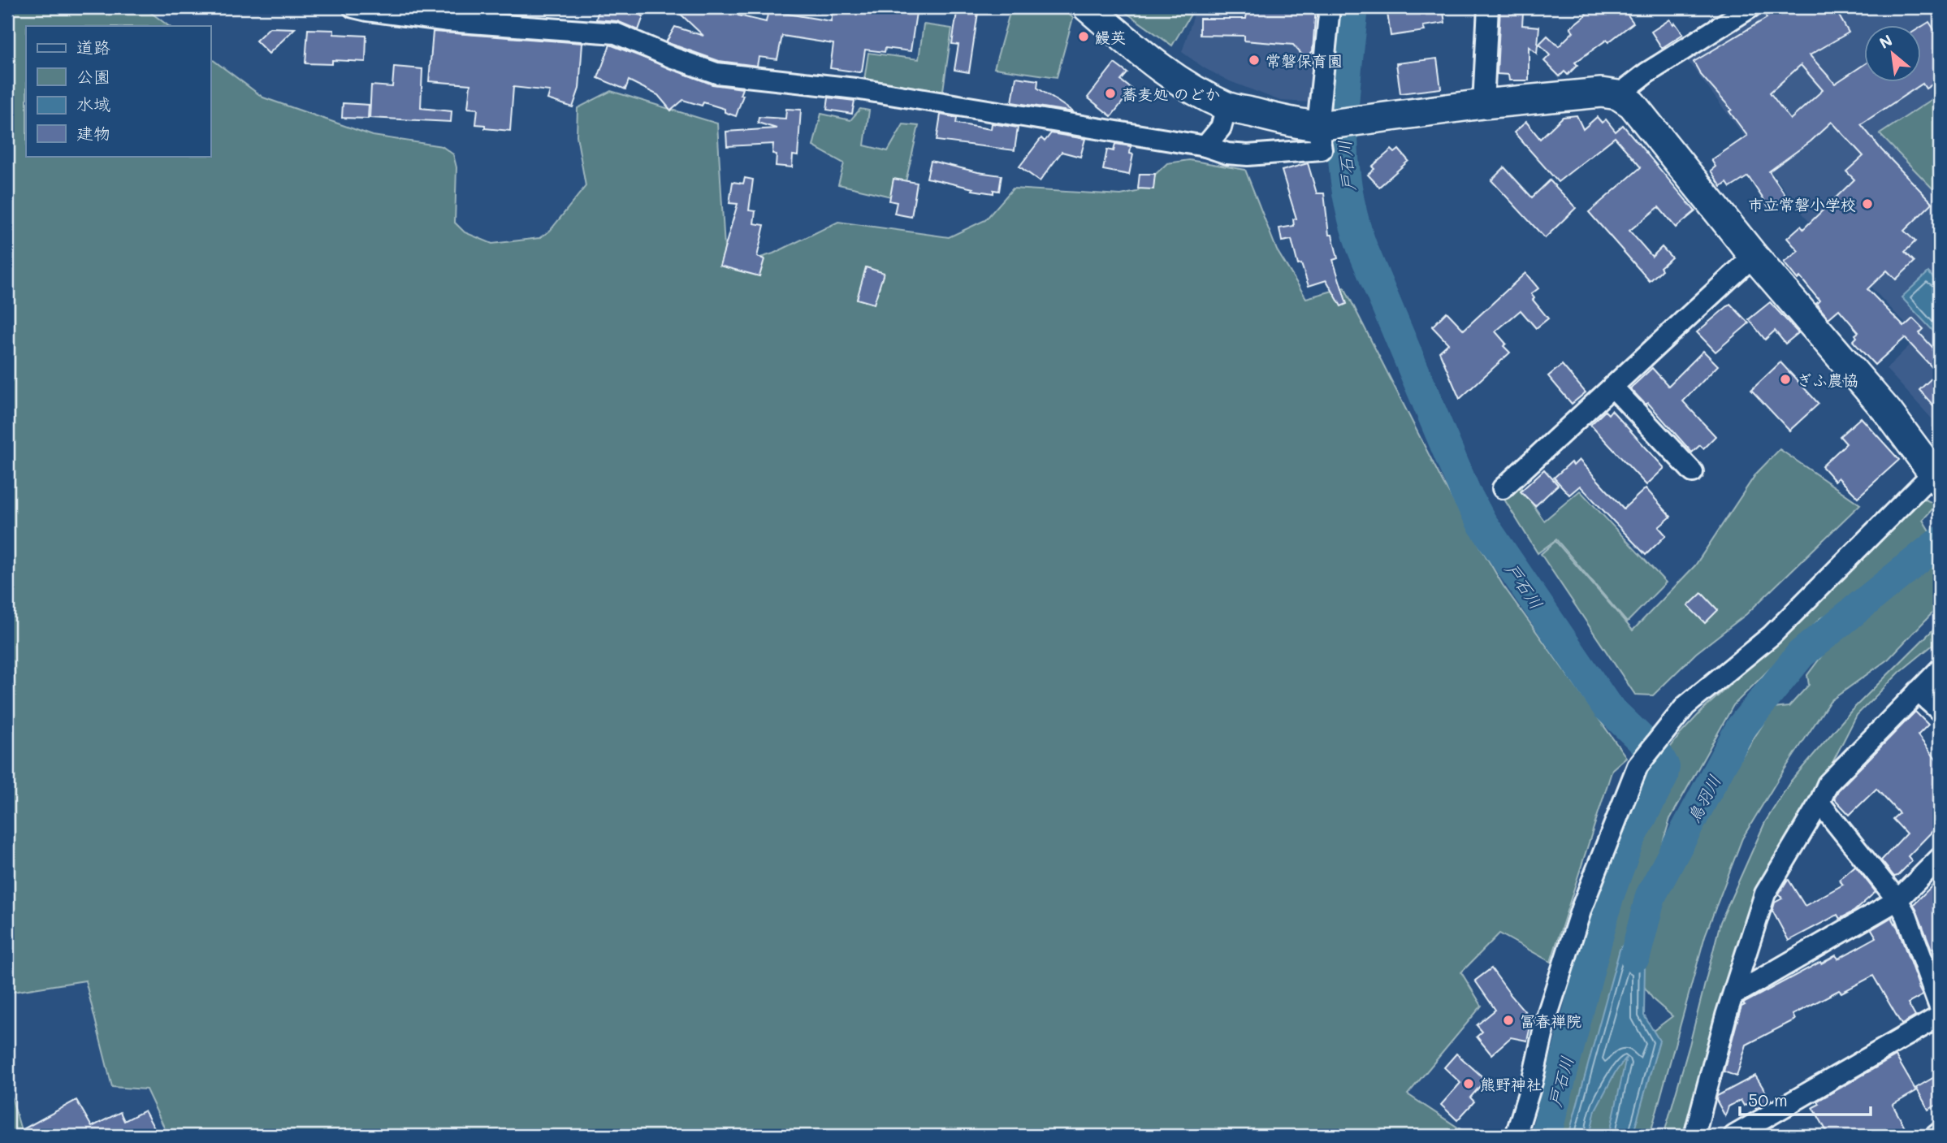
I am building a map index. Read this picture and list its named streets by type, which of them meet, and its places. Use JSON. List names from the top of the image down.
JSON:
{
  "water": ["戸石川", "鳥羽川"],
  "places": [
    "鰻英",
    "常磐保育園",
    "蕎麦処 のどか",
    "市立常磐小学校",
    "ぎふ農協",
    "冨春禅院",
    "熊野神社"
  ],
  "legend": [
    "道路",
    "公園",
    "水域",
    "建物"
  ],
  "scale_bar": "50 m",
  "north": "top left"
}
